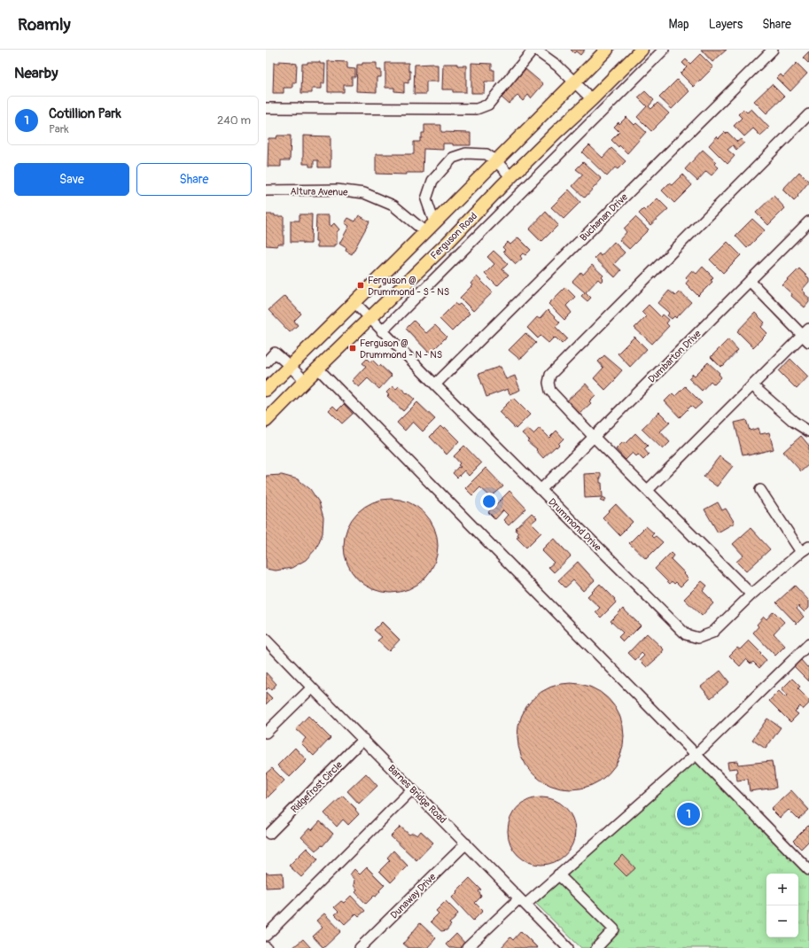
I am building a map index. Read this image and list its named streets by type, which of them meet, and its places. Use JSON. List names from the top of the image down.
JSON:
{
  "streets": {
    "main road": ["Ferguson Road"],
    "street": [
      "Altura Avenue",
      "Buchanan Drive",
      "Dumbarton Drive",
      "Drummond Drive",
      "Ridgefrost Circle",
      "Barnes Bridge Road",
      "Dunaway Drive"
    ]
  },
  "crossings": [
    ["Buchanan Drive", "Drummond Drive"],
    ["Ferguson Road", "Drummond Drive"],
    ["Dumbarton Drive", "Drummond Drive"],
    ["Ridgefrost Circle", "Barnes Bridge Road"],
    ["Barnes Bridge Road", "Dunaway Drive"]
  ],
  "places": {
    "transit": ["Ferguson @ Drummond - S - NS", "Ferguson @ Drummond - N - NS"]
  },
  "page": {
    "header": "Roamly",
    "nav": ["Map", "Layers", "Share"],
    "heading": "Nearby",
    "list": [
      {
        "mark": "1",
        "name": "Cotillion Park",
        "note": "Park",
        "value": "240 m"
      }
    ],
    "buttons": ["Save", "Share"],
    "pins": "1",
    "map_buttons": ["+", "−"]
  }
}
